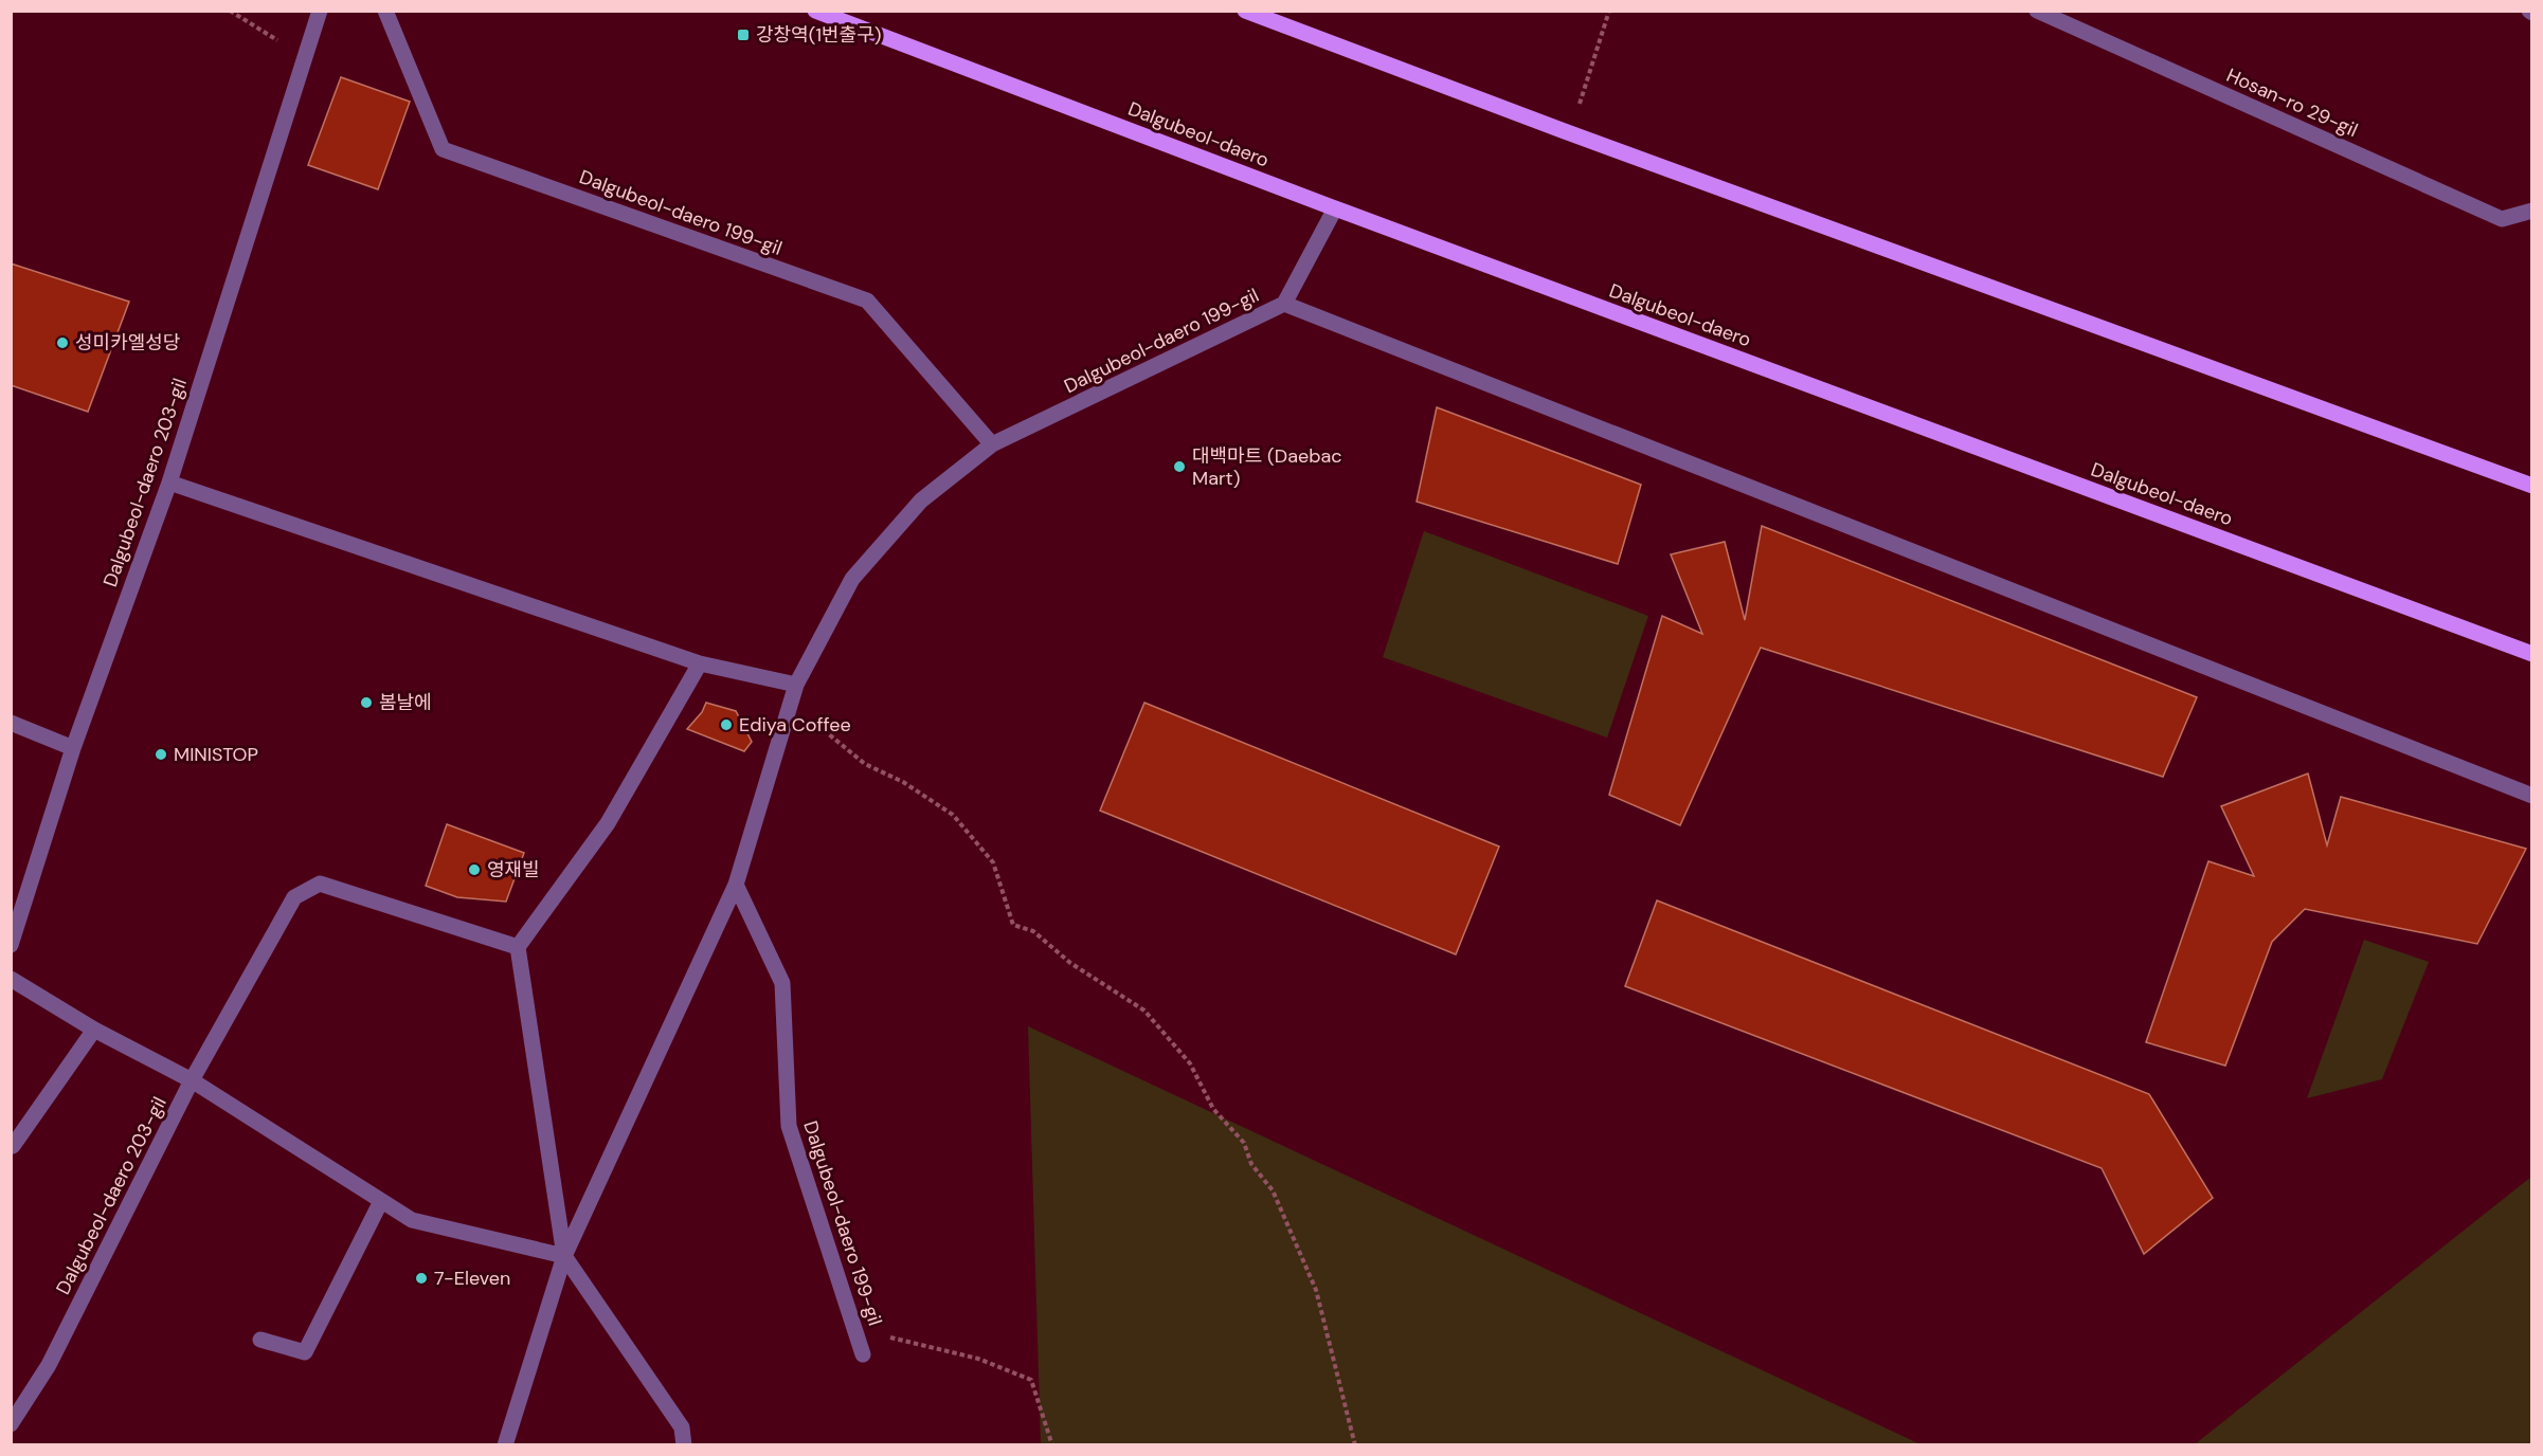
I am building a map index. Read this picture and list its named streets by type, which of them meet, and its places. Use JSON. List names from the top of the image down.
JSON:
{
  "streets": {
    "main road": ["Dalgubeol-daero"],
    "street": ["Hosan-ro 29-gil", "Dalgubeol-daero 199-gil", "Dalgubeol-daero 203-gil"]
  },
  "crossings": [
    ["Dalgubeol-daero", "Dalgubeol-daero 199-gil"]
  ],
  "places": {
    "transit": ["강창역(1번출구)"],
    "other": [
      "성미카엘성당",
      "대백마트 (Daebac Mart)",
      "봄날에",
      "Ediya Coffee",
      "MINISTOP",
      "영재빌",
      "7-Eleven"
    ]
  }
}
